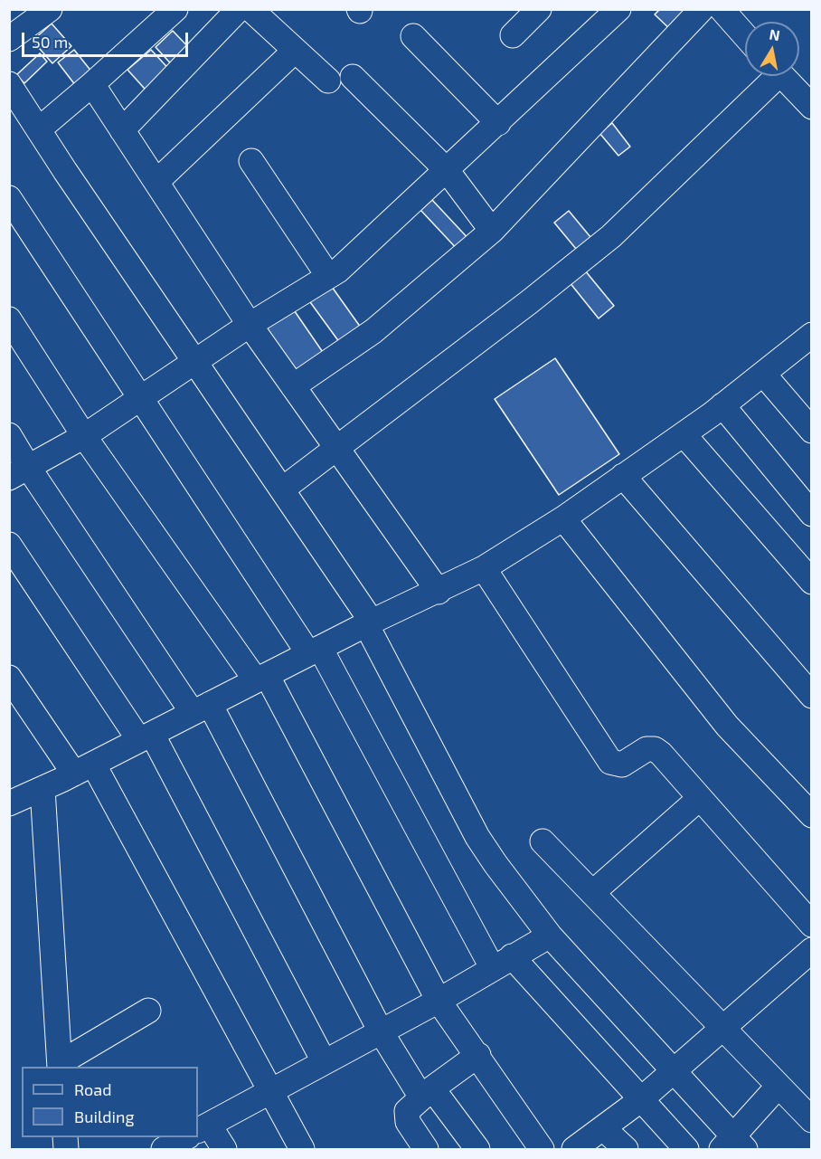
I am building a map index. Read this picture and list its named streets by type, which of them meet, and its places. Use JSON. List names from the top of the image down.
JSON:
{
  "legend": ["Road", "Building"],
  "scale_bar": "50 m",
  "north": "top"
}
